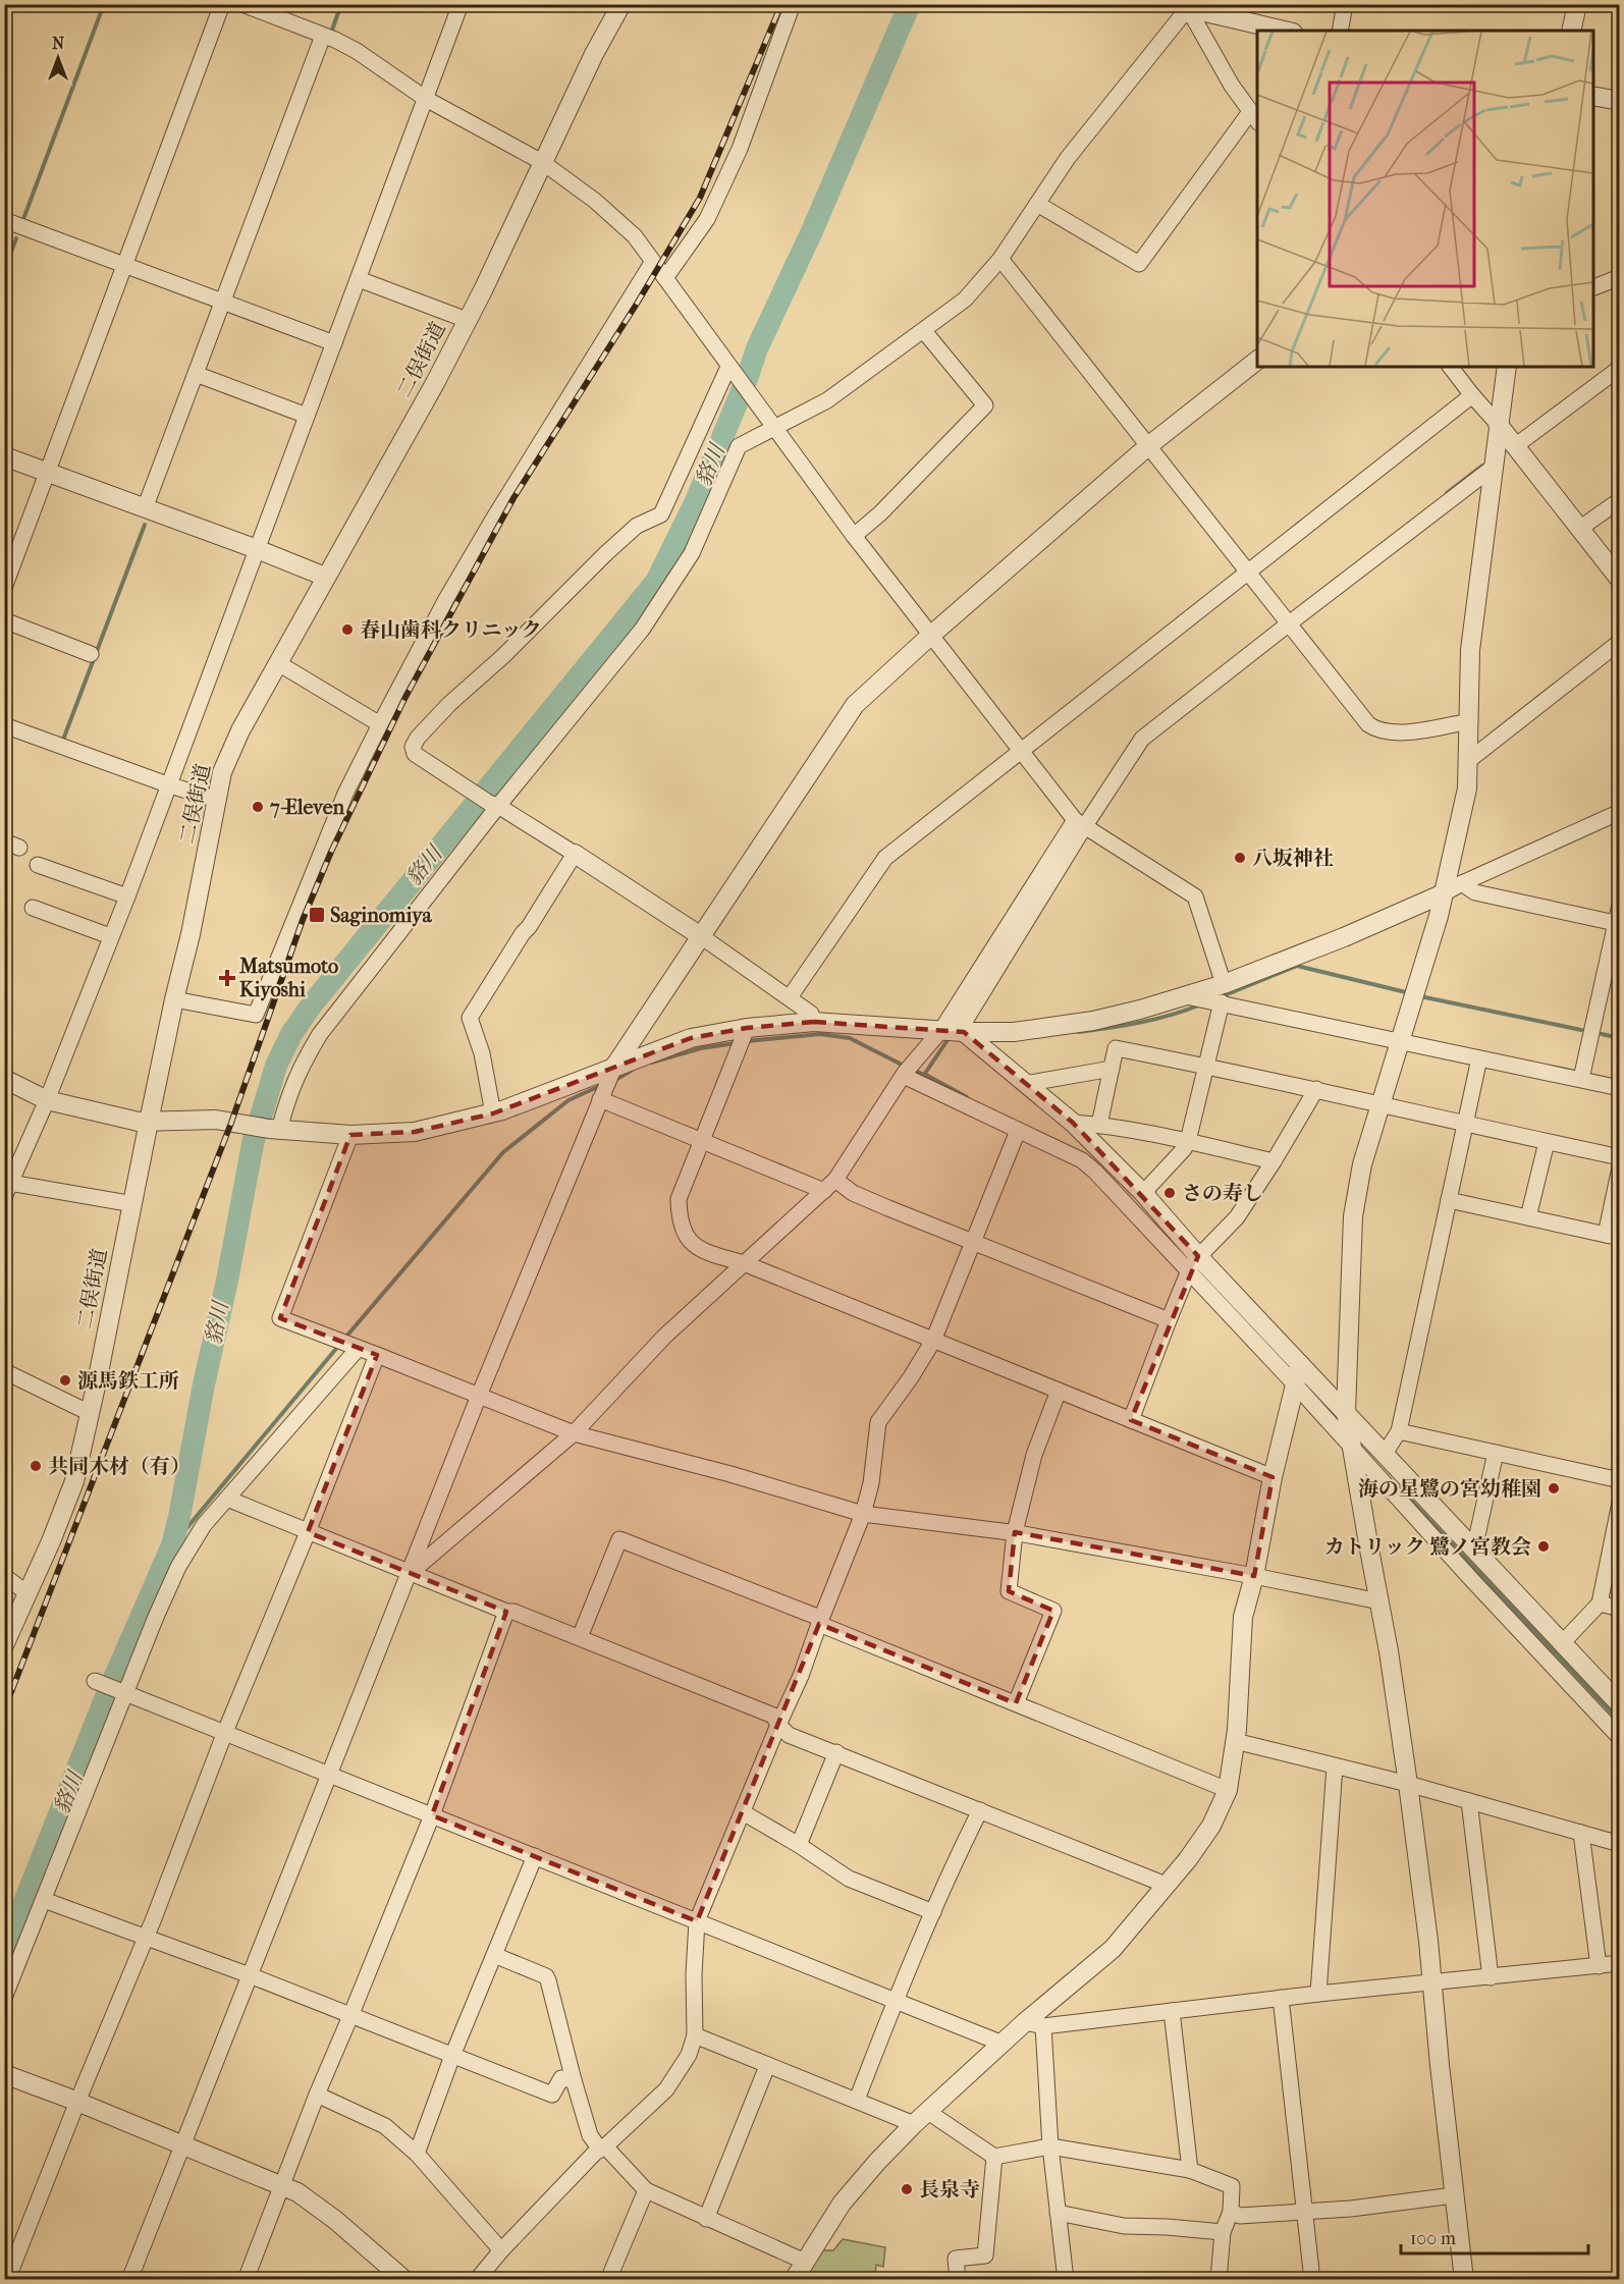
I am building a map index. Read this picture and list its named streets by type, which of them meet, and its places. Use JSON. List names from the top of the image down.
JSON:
{
  "streets": {
    "street": ["二俣街道"]
  },
  "water": ["貉川"],
  "places": {
    "other": [
      "春山歯科クリニック",
      "7-Eleven",
      "八坂神社",
      "さの寿し",
      "源馬鉄工所",
      "共同木材（有）",
      "海の星鷺の宮幼稚園",
      "カトリック 鷺ノ宮教会",
      "長泉寺"
    ],
    "transit": ["Saginomiya"],
    "health": ["Matsumoto Kiyoshi"]
  },
  "scale_bar": "100 m",
  "north": "top"
}
